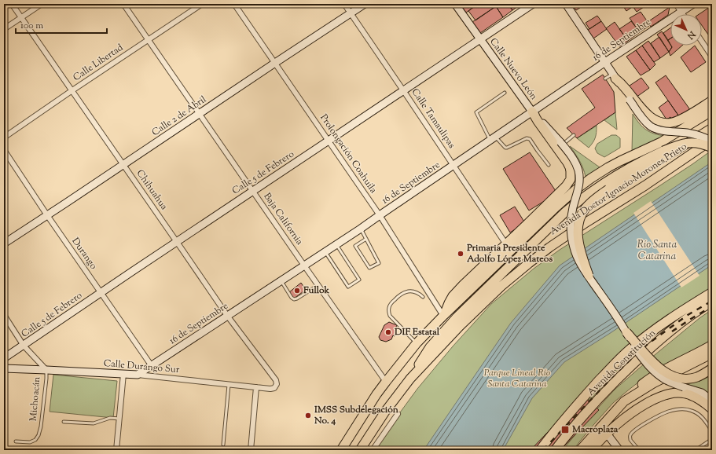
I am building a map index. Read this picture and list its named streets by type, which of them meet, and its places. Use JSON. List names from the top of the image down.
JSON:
{
  "streets": {
    "highway": ["Avenida Doctor Ignacio Morones Prieto", "Avenida Constitución"],
    "street": [
      "16 de Septiembre",
      "Calle Libertad",
      "Calle Nuevo León",
      "Calle 2 de Abril",
      "Calle Tamaulipas",
      "Prolongación Coahuila",
      "Calle 5 de Febrero",
      "Chihuahua",
      "Baja California",
      "Durango",
      "Calle Durango Sur",
      "Michoacán"
    ]
  },
  "crossings": [
    ["16 de Septiembre", "Calle Nuevo León"],
    ["16 de Septiembre", "Calle Tamaulipas"],
    ["16 de Septiembre", "Prolongación Coahuila"],
    ["16 de Septiembre", "Chihuahua"],
    ["16 de Septiembre", "Baja California"],
    ["16 de Septiembre", "Durango"],
    ["16 de Septiembre", "Calle Durango Sur"],
    ["Calle Libertad", "Chihuahua"],
    ["Calle Libertad", "Baja California"],
    ["Calle Nuevo León", "Calle 5 de Febrero"],
    ["Calle 2 de Abril", "Calle Tamaulipas"],
    ["Calle 2 de Abril", "Prolongación Coahuila"],
    ["Calle 2 de Abril", "Chihuahua"],
    ["Calle 2 de Abril", "Baja California"],
    ["Calle 2 de Abril", "Durango"],
    ["Calle Tamaulipas", "Calle 5 de Febrero"],
    ["Prolongación Coahuila", "Calle 5 de Febrero"],
    ["Prolongación Coahuila", "Avenida Doctor Ignacio Morones Prieto"],
    ["Calle 5 de Febrero", "Chihuahua"],
    ["Calle 5 de Febrero", "Baja California"],
    ["Calle 5 de Febrero", "Durango"],
    ["Calle 5 de Febrero", "Michoacán"],
    ["Avenida Doctor Ignacio Morones Prieto", "Baja California"],
    ["Chihuahua", "Calle Durango Sur"],
    ["Calle Durango Sur", "Michoacán"]
  ],
  "water": ["Río Santa Catarina"],
  "parks": ["Parque Lineal Río Santa Catarina"],
  "places": {
    "other": [
      "Primaria Presidente Adolfo López Mateos",
      "Fullok",
      "DIF Estatal",
      "IMSS Subdelegación No. 4"
    ],
    "transit": ["Macroplaza"]
  },
  "scale_bar": "100 m",
  "north": "bottom right"
}
